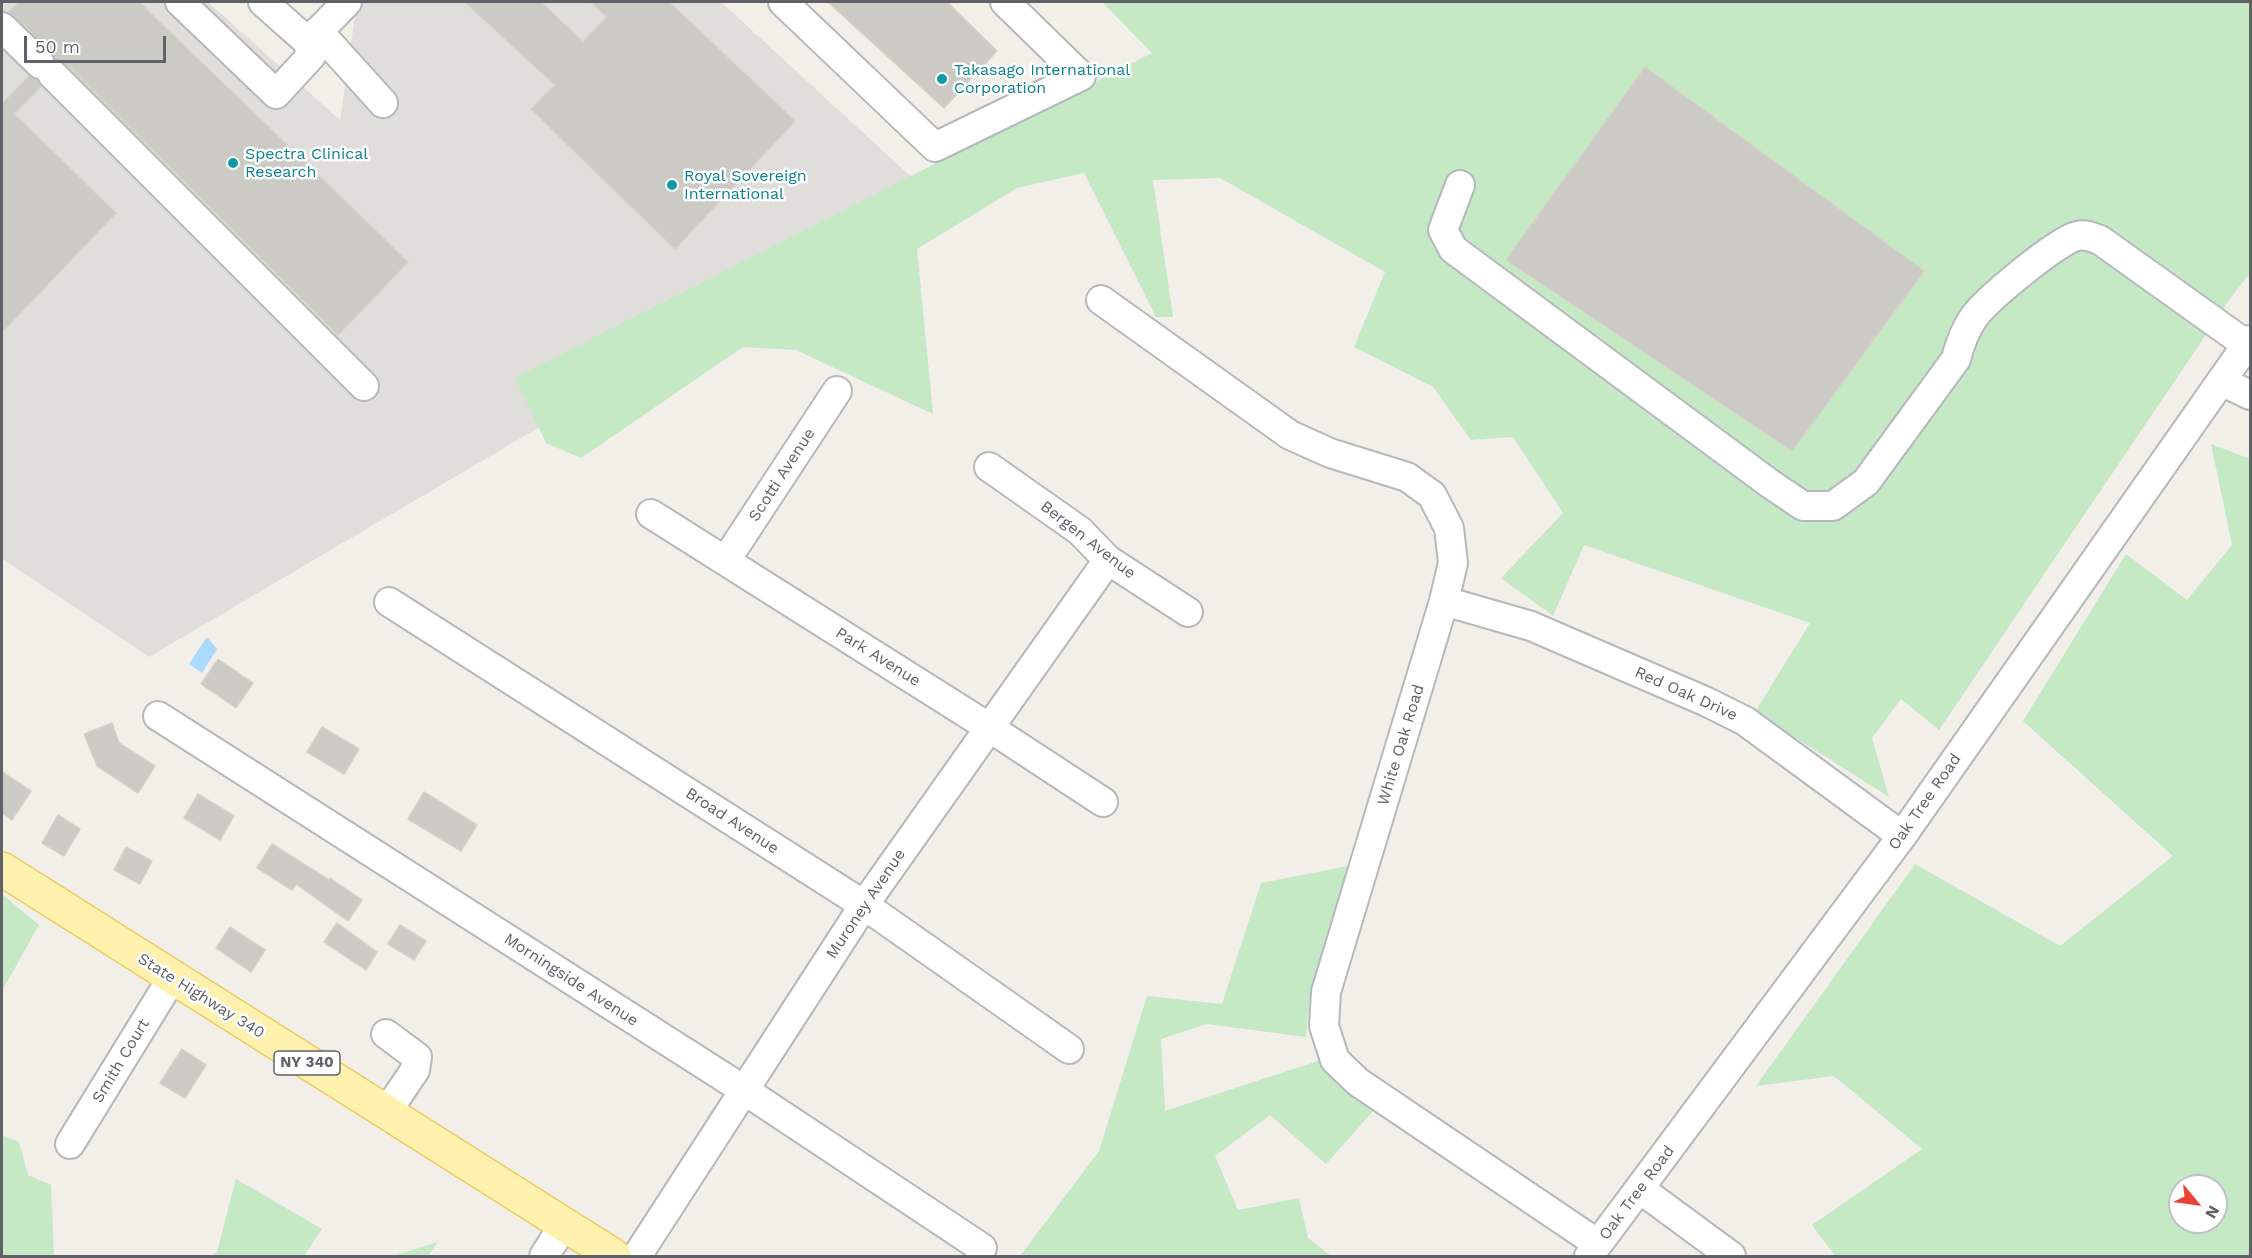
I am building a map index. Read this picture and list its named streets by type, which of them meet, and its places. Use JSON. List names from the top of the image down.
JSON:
{
  "streets": {
    "main road": ["State Highway 340", "NY 340"],
    "street": [
      "Scotti Avenue",
      "Bergen Avenue",
      "Park Avenue",
      "Red Oak Drive",
      "White Oak Road",
      "Oak Tree Road",
      "Broad Avenue",
      "Muroney Avenue",
      "Morningside Avenue",
      "Smith Court"
    ]
  },
  "crossings": [
    ["Scotti Avenue", "Park Avenue"],
    ["Bergen Avenue", "Muroney Avenue"],
    ["Park Avenue", "Muroney Avenue"],
    ["Red Oak Drive", "White Oak Road"],
    ["Red Oak Drive", "Oak Tree Road"],
    ["White Oak Road", "Oak Tree Road"],
    ["Broad Avenue", "Muroney Avenue"],
    ["Muroney Avenue", "Morningside Avenue"],
    ["State Highway 340", "Smith Court"]
  ],
  "places": ["Takasago International Corporation", "Spectra Clinical Research", "Royal Sovereign International"],
  "scale_bar": "50 m",
  "north": "bottom right"
}
